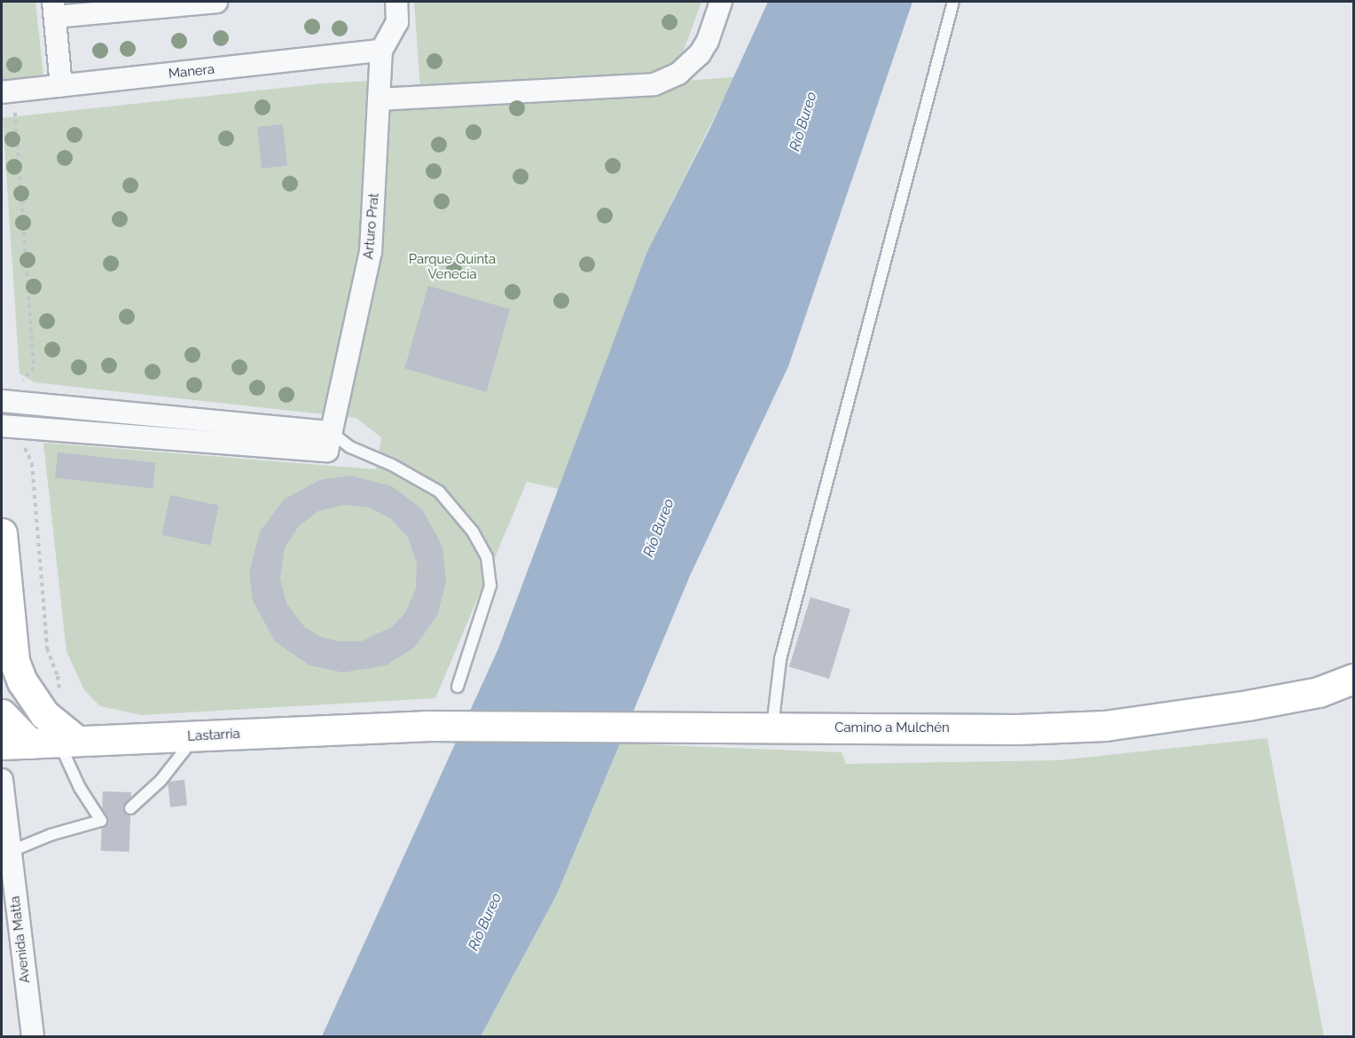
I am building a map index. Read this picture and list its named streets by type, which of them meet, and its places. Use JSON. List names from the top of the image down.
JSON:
{
  "streets": {
    "main road": ["Camino a Mulchén", "Lastarria"],
    "street": ["Manera", "Arturo Prat", "Avenida Matta"]
  },
  "crossings": [
    ["Manera", "Arturo Prat"],
    ["Camino a Mulchén", "Lastarria"]
  ],
  "water": ["Río Bureo"],
  "parks": ["Parque Quinta Venecia"]
}
